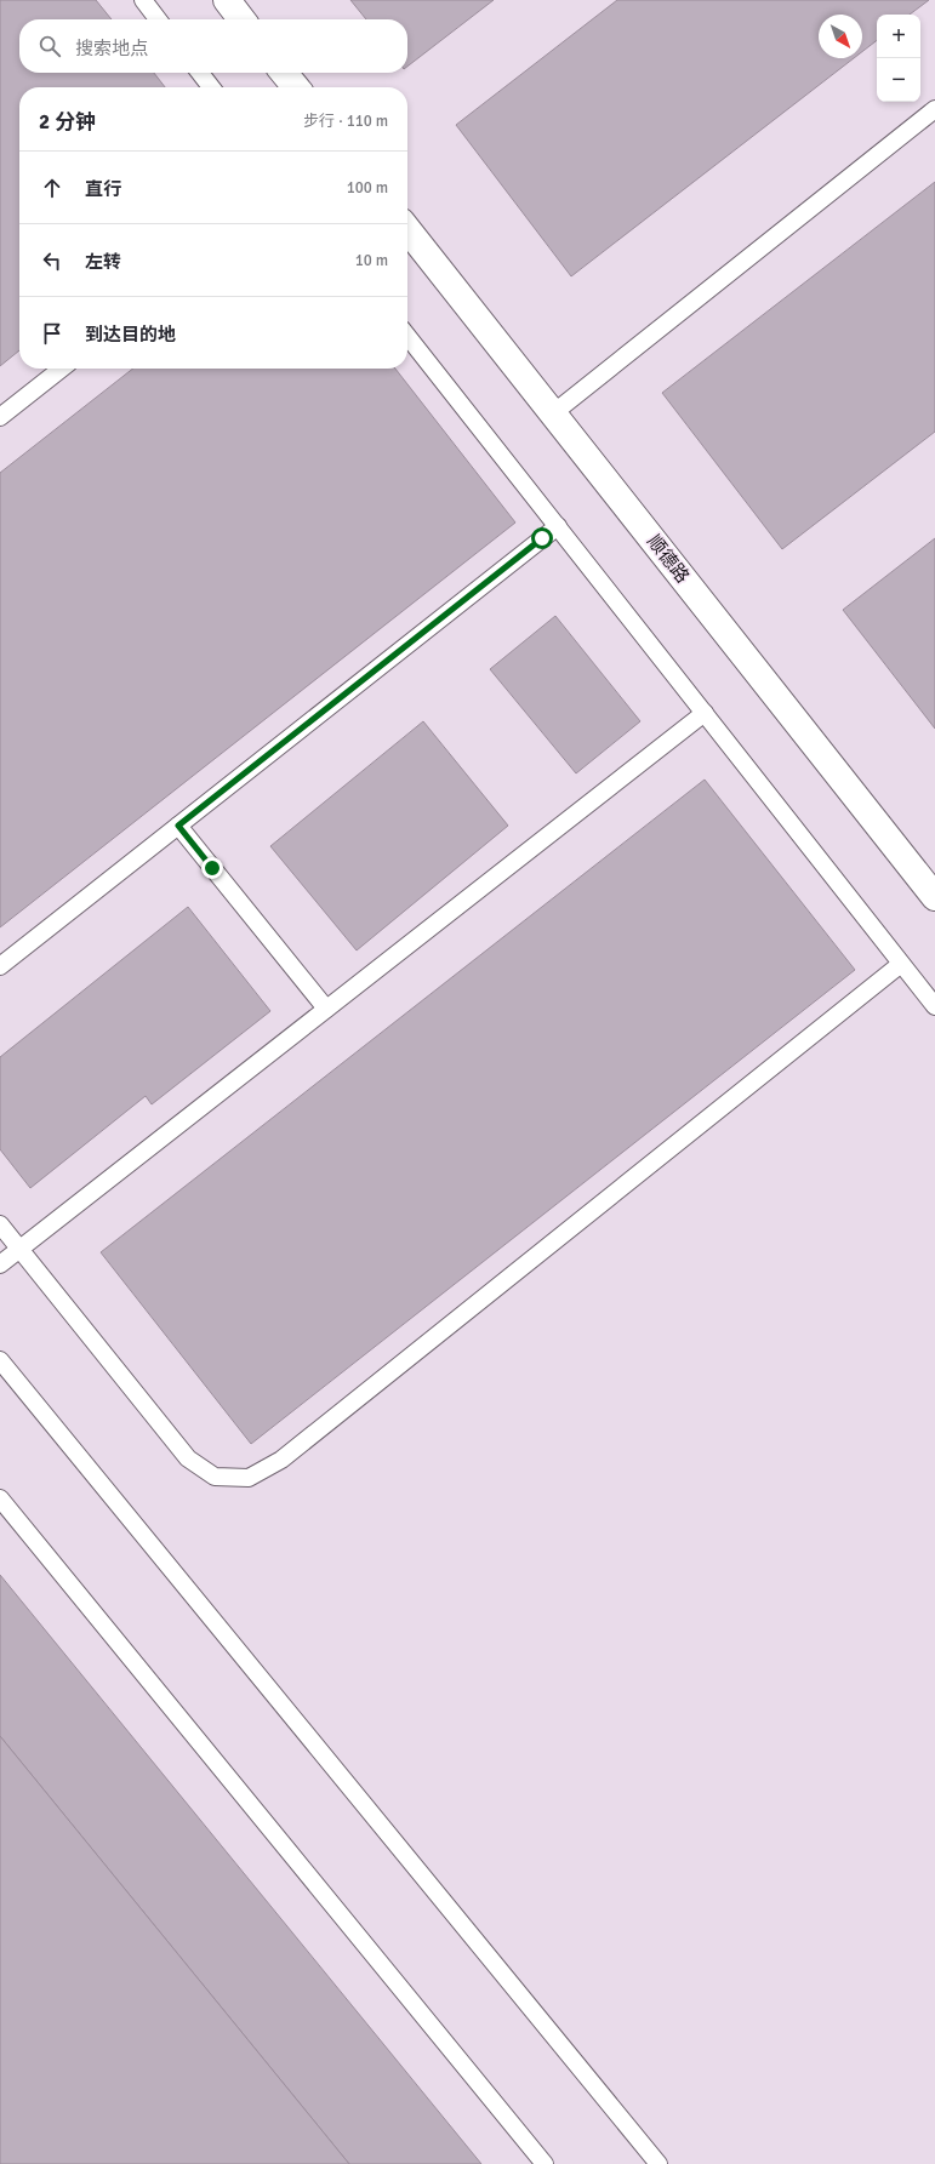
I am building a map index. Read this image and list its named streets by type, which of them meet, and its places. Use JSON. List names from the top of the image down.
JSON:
{
  "streets": {
    "street": ["顺德路"]
  },
  "north": "bottom right",
  "page": {
    "map_buttons": ["+", "−"],
    "search": "搜索地点",
    "heading": ["2 分钟", "步行 · 110 m"],
    "list": [
      ["直行", "100 m"],
      ["左转", "10 m"],
      "到达目的地"
    ]
  }
}
